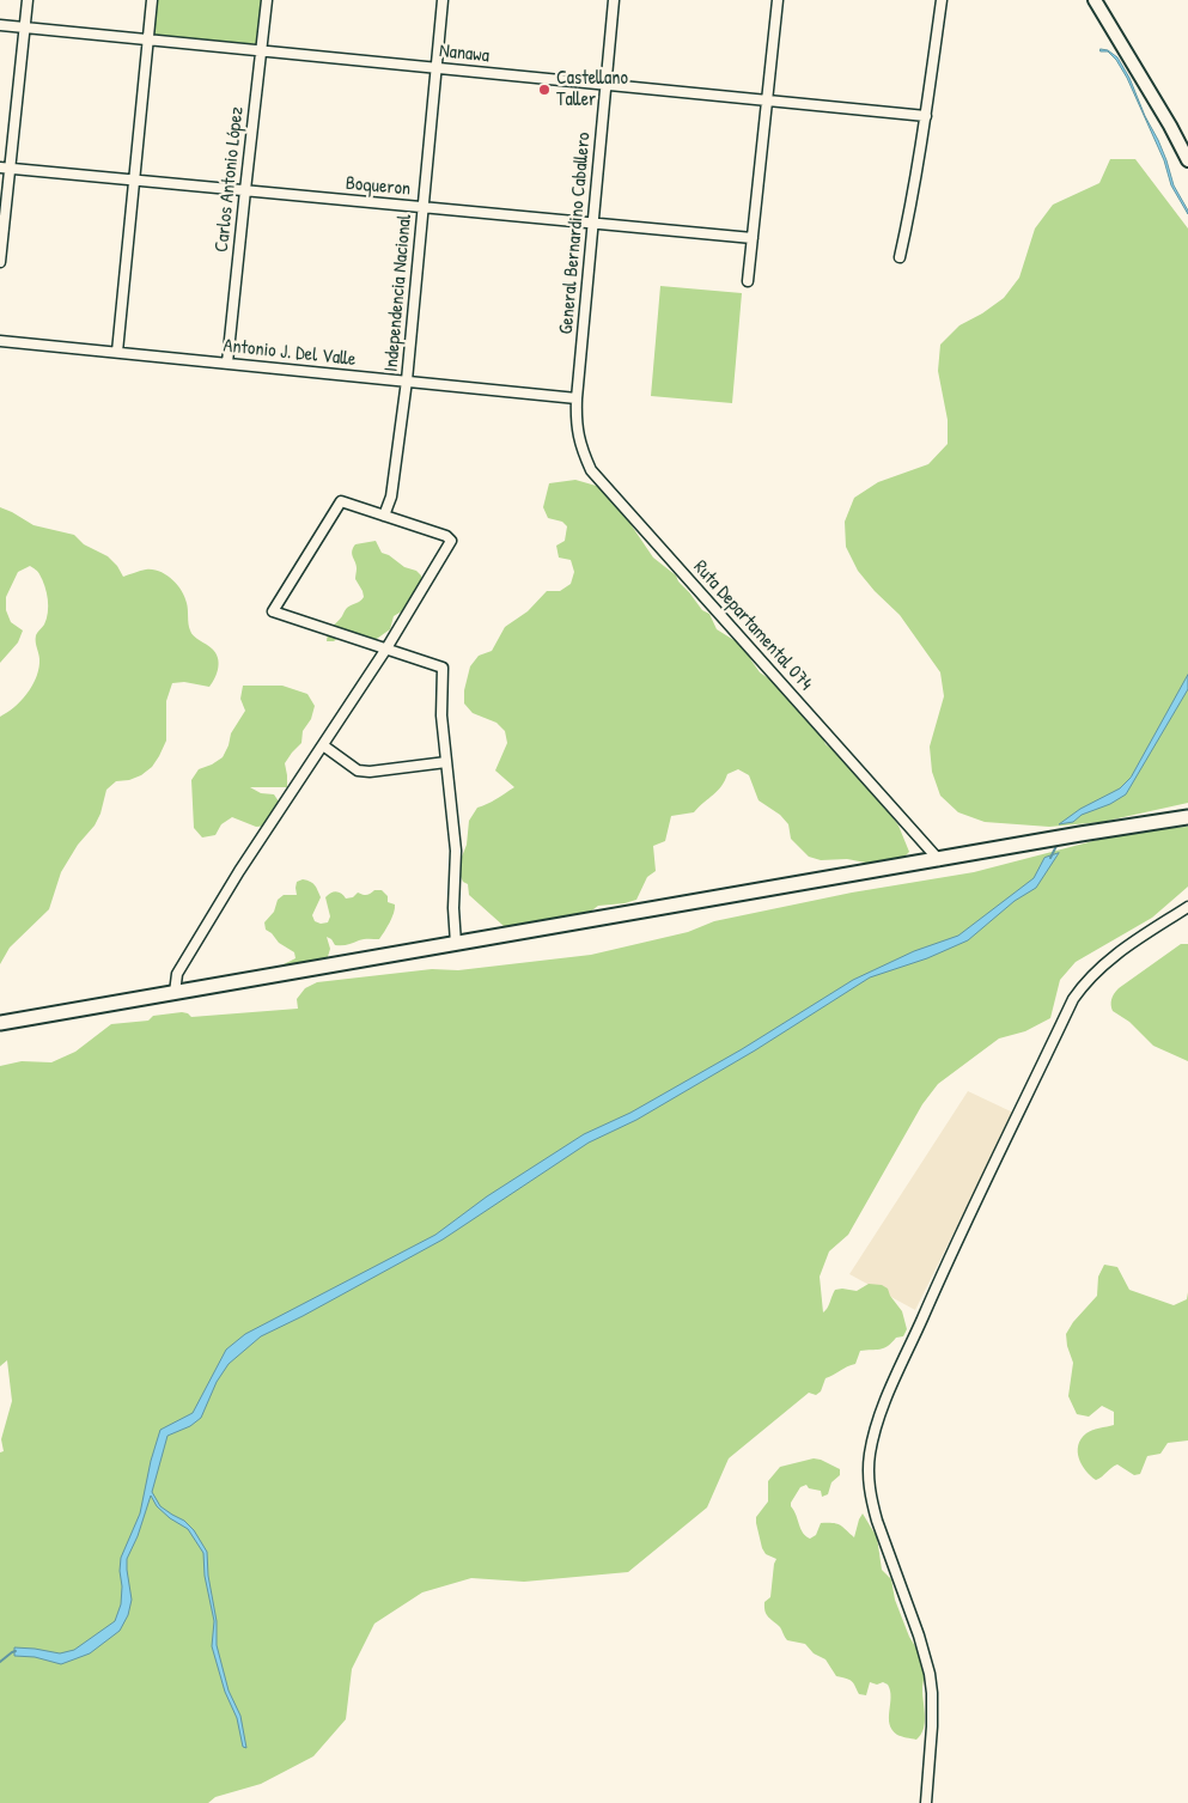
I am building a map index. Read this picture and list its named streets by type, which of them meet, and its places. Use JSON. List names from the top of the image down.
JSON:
{
  "streets": {
    "street": [
      "Nanawa",
      "Carlos Antonio López",
      "Boqueron",
      "General Bernardino Caballero",
      "Independencia Nacional",
      "Antonio J. Del Valle",
      "Ruta Departamental 074"
    ]
  },
  "crossings": [
    ["Nanawa", "Carlos Antonio López"],
    ["Nanawa", "General Bernardino Caballero"],
    ["Nanawa", "Independencia Nacional"],
    ["Carlos Antonio López", "Boqueron"],
    ["Carlos Antonio López", "Antonio J. Del Valle"],
    ["Boqueron", "General Bernardino Caballero"],
    ["Boqueron", "Independencia Nacional"],
    ["General Bernardino Caballero", "Antonio J. Del Valle"],
    ["General Bernardino Caballero", "Ruta Departamental 074"],
    ["Independencia Nacional", "Antonio J. Del Valle"],
    ["Antonio J. Del Valle", "Ruta Departamental 074"]
  ],
  "places": ["Castellano Taller"]
}
